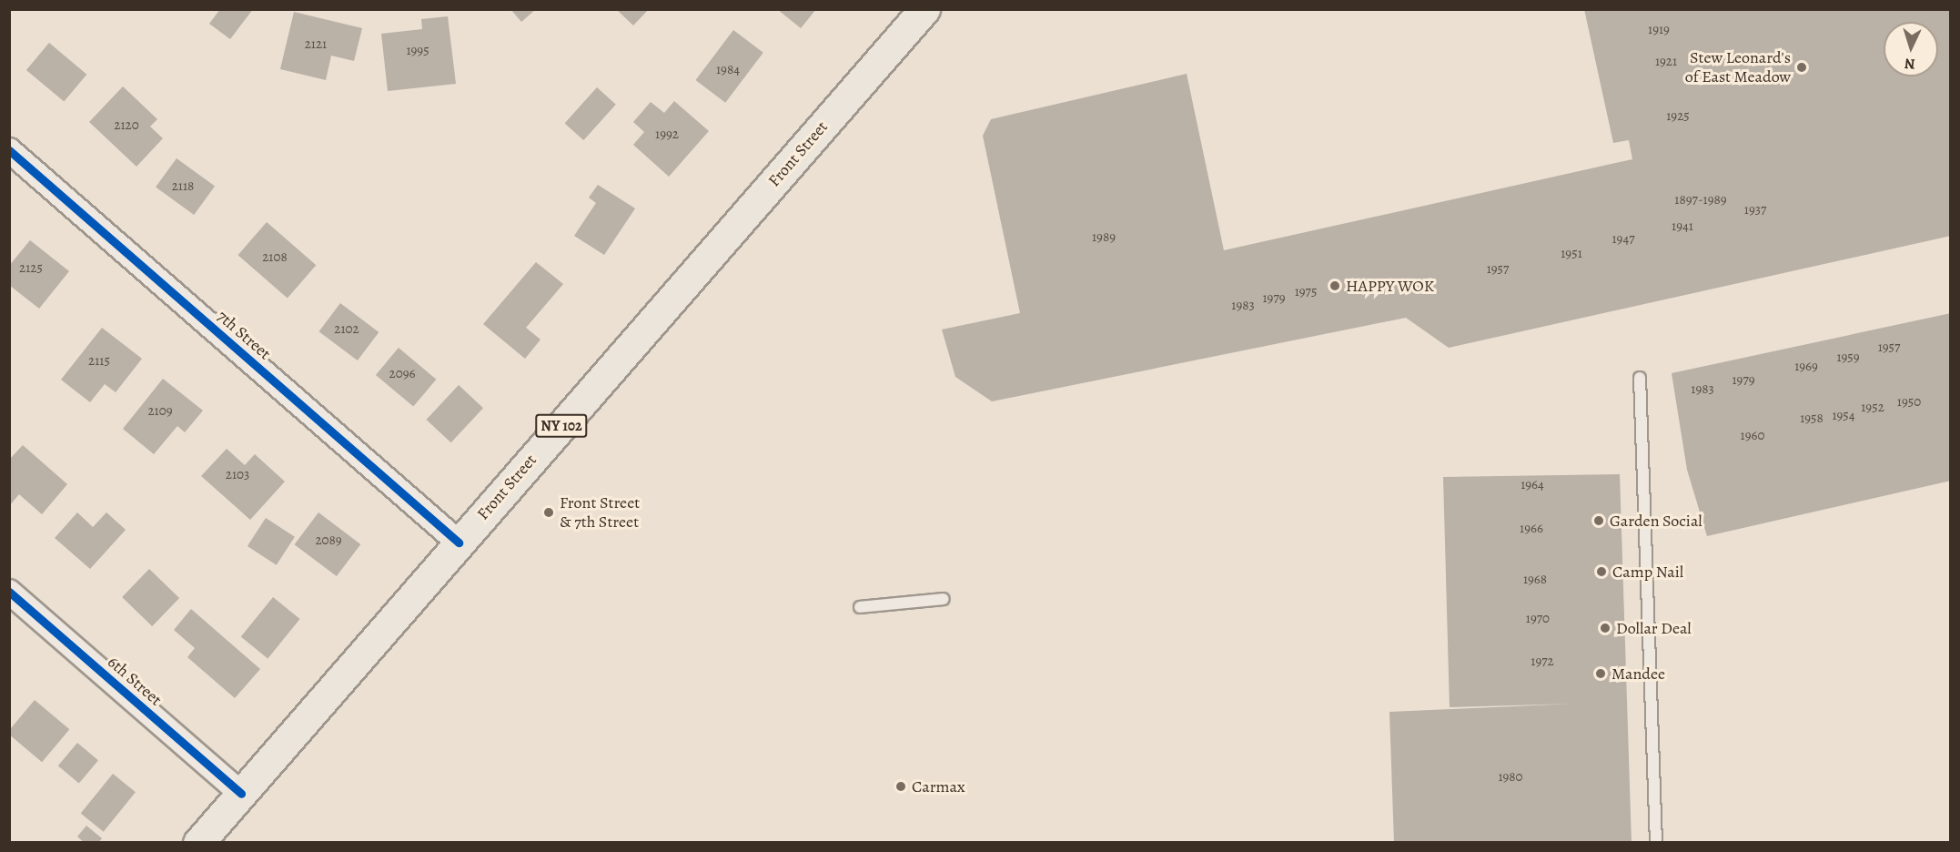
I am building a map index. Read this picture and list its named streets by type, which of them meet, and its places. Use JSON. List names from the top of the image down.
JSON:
{
  "streets": {
    "main road": ["Front Street", "NY 102"],
    "street": ["7th Street", "6th Street"]
  },
  "crossings": [
    ["Front Street", "7th Street"],
    ["Front Street", "6th Street"]
  ],
  "places": [
    "Stew Leonard's of East Meadow",
    "HAPPY WOK",
    "Front Street & 7th Street",
    "Garden Social",
    "Camp Nail",
    "Dollar Deal",
    "Mandee",
    "Carmax"
  ],
  "house_numbers": [
    "1919",
    "2121",
    "1995",
    "1921",
    "1984",
    "1925",
    "2120",
    "1992",
    "2118",
    "1897-1989",
    "1937",
    "1941",
    "1989",
    "1947",
    "1951",
    "2108",
    "2125",
    "1957",
    "1975",
    "1979",
    "1983",
    "2102",
    "1957",
    "1959",
    "2115",
    "1969",
    "2096",
    "1979",
    "1983",
    "1950",
    "1952",
    "2109",
    "1954",
    "1958",
    "1960",
    "2103",
    "1964",
    "1966",
    "2089",
    "1968",
    "1970",
    "1972",
    "1980"
  ],
  "north": "bottom"
}
